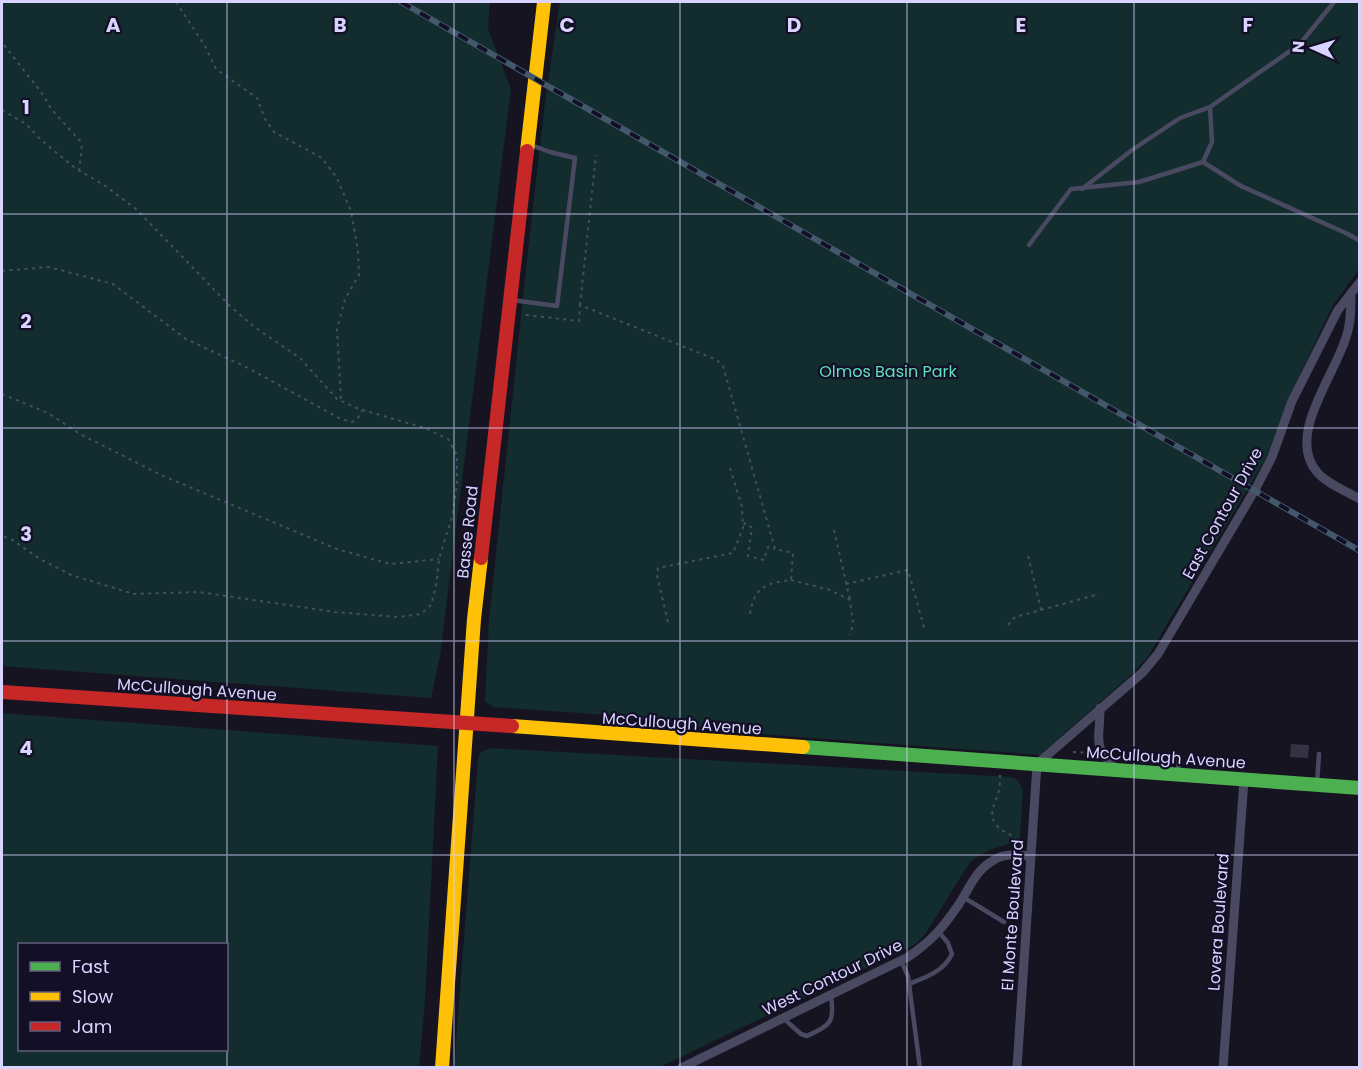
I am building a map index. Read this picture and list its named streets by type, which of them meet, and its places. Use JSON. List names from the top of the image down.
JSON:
{
  "streets": {
    "main road": ["Basse Road", "McCullough Avenue"],
    "street": [
      "East Contour Drive",
      "El Monte Boulevard",
      "Lovera Boulevard",
      "West Contour Drive"
    ]
  },
  "crossings": [
    ["East Contour Drive", "McCullough Avenue"],
    ["East Contour Drive", "El Monte Boulevard"],
    ["Basse Road", "McCullough Avenue"],
    ["McCullough Avenue", "El Monte Boulevard"],
    ["McCullough Avenue", "Lovera Boulevard"],
    ["El Monte Boulevard", "West Contour Drive"]
  ],
  "parks": ["Olmos Basin Park"],
  "legend": ["Fast", "Slow", "Jam"],
  "north": "left",
  "grid": {
    "columns": [
      "A",
      "B",
      "C",
      "D",
      "E",
      "F"
    ],
    "rows": [
      "1",
      "2",
      "3",
      "4"
    ]
  }
}
